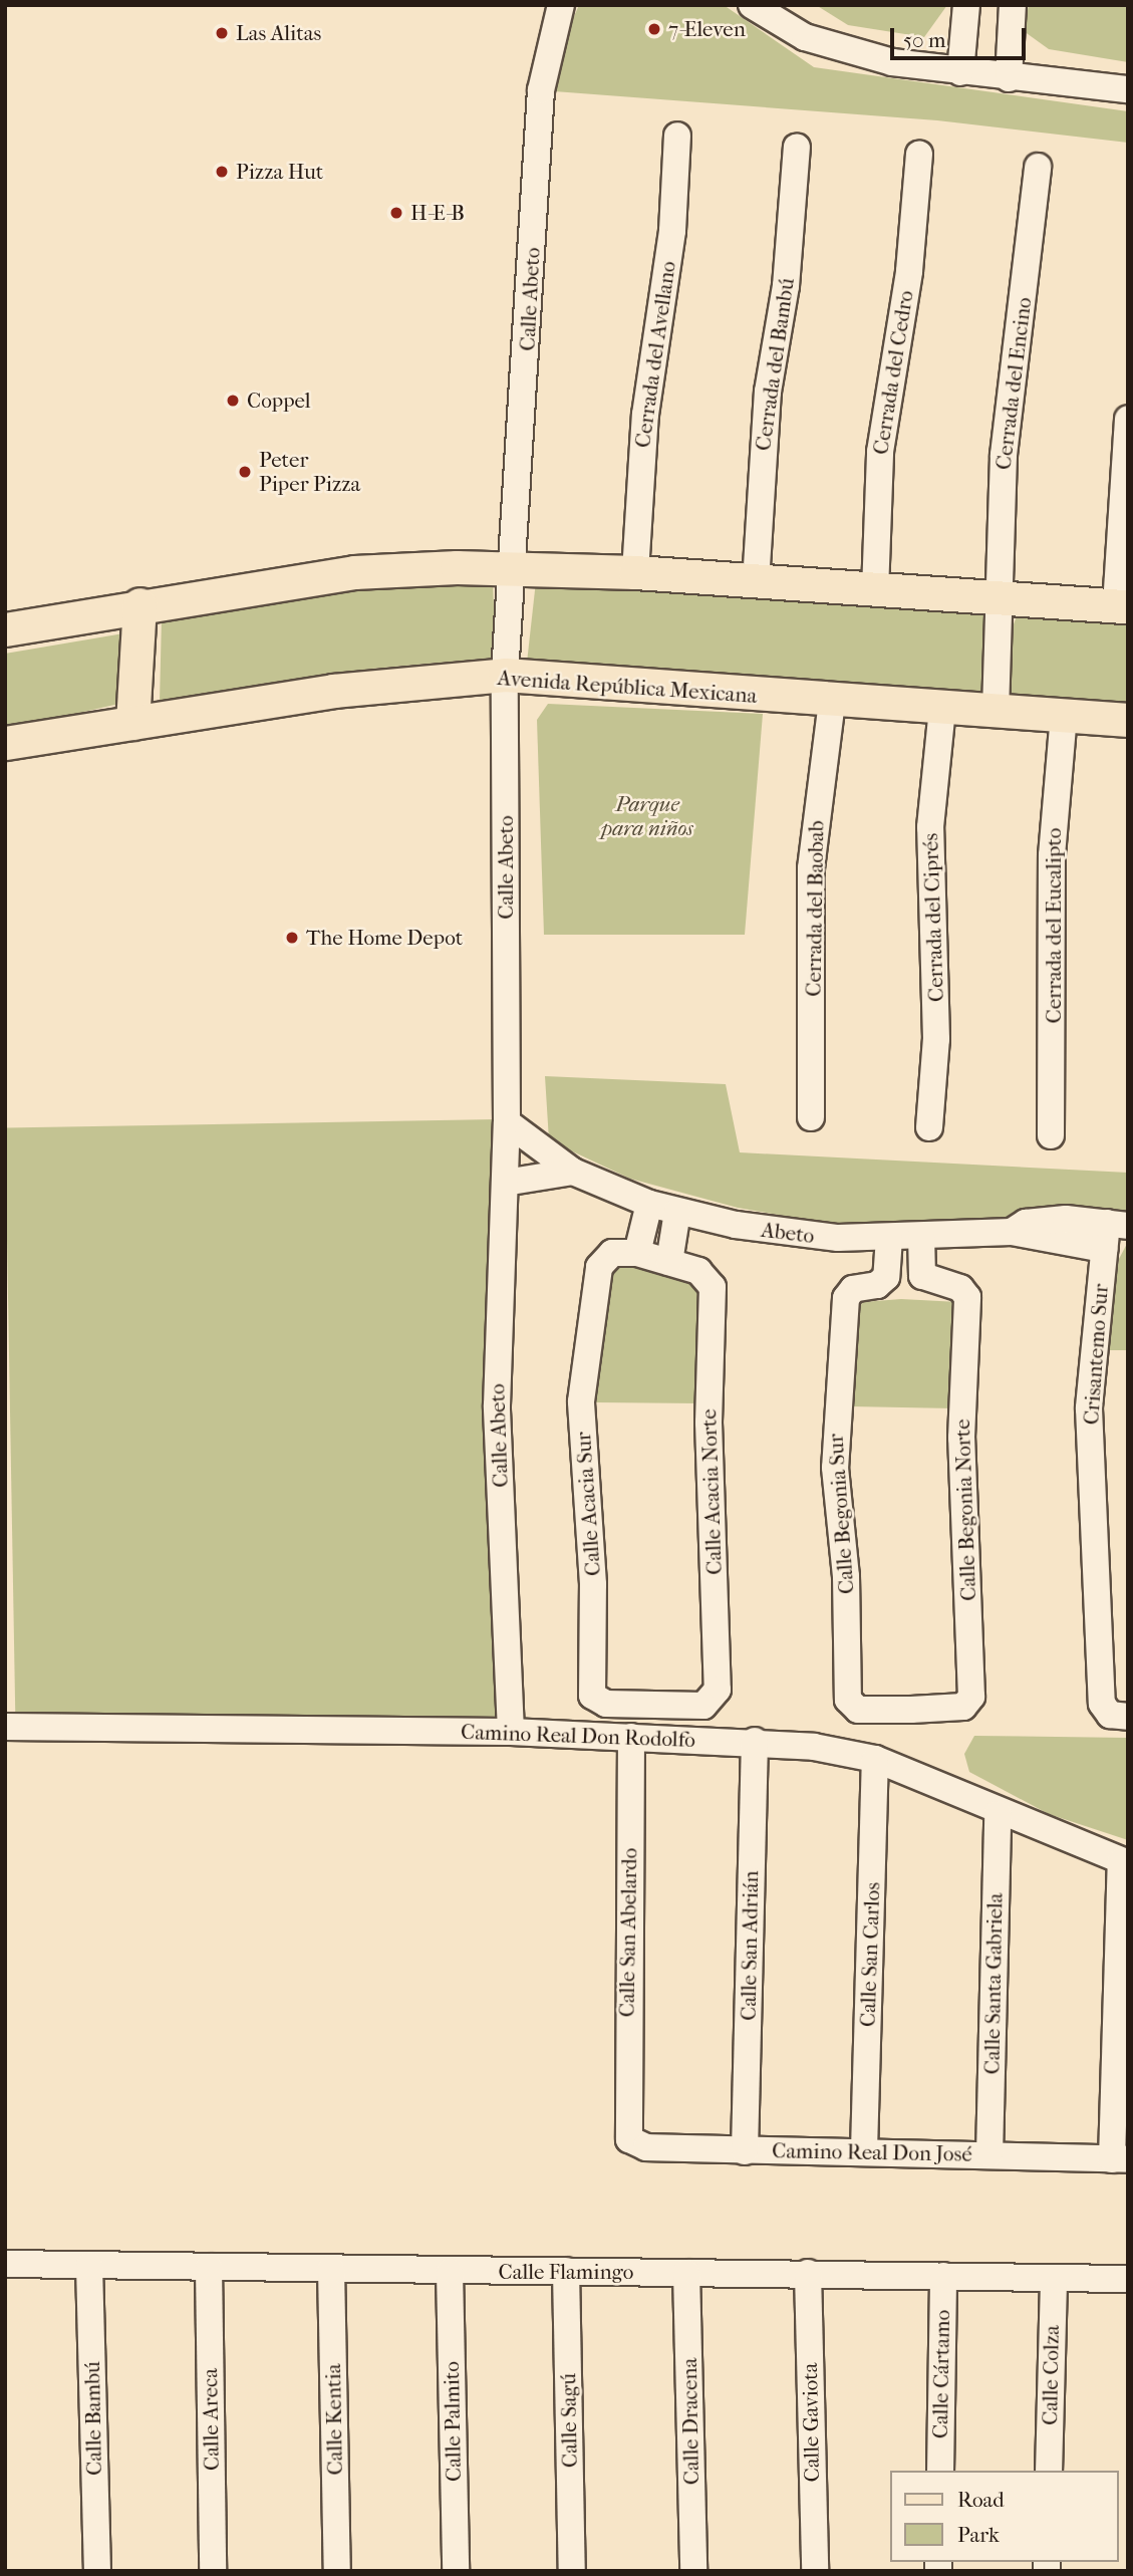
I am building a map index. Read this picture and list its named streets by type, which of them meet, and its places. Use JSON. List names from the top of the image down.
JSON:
{
  "streets": {
    "main road": ["Avenida República Mexicana"],
    "street": [
      "Calle Abeto",
      "Cerrada del Avellano",
      "Cerrada del Bambú",
      "Cerrada del Cedro",
      "Cerrada del Encino",
      "Cerrada del Baobab",
      "Cerrada del Ciprés",
      "Cerrada del Eucalipto",
      "Abeto",
      "Crisantemo Sur",
      "Calle Acacia Norte",
      "Calle Acacia Sur",
      "Calle Begonia Norte",
      "Calle Begonia Sur",
      "Camino Real Don Rodolfo",
      "Calle San Abelardo",
      "Calle San Adrián",
      "Calle San Carlos",
      "Calle Santa Gabriela",
      "Camino Real Don José",
      "Calle Flamingo",
      "Calle Cártamo",
      "Calle Colza",
      "Calle Bambú",
      "Calle Areca",
      "Calle Kentia",
      "Calle Sagú",
      "Calle Palmito",
      "Calle Dracena",
      "Calle Gaviota"
    ]
  },
  "crossings": [
    ["Calle Abeto", "Avenida República Mexicana"],
    ["Calle Abeto", "Abeto"],
    ["Calle Abeto", "Camino Real Don Rodolfo"],
    ["Cerrada del Encino", "Avenida República Mexicana"],
    ["Avenida República Mexicana", "Cerrada del Baobab"],
    ["Avenida República Mexicana", "Cerrada del Ciprés"],
    ["Avenida República Mexicana", "Cerrada del Eucalipto"],
    ["Abeto", "Crisantemo Sur"],
    ["Abeto", "Calle Begonia Norte"],
    ["Abeto", "Calle Begonia Sur"],
    ["Calle Acacia Norte", "Calle Acacia Sur"],
    ["Calle Begonia Norte", "Calle Begonia Sur"],
    ["Camino Real Don Rodolfo", "Calle San Abelardo"],
    ["Camino Real Don Rodolfo", "Calle San Adrián"],
    ["Camino Real Don Rodolfo", "Calle San Carlos"],
    ["Camino Real Don Rodolfo", "Calle Santa Gabriela"],
    ["Calle San Abelardo", "Camino Real Don José"],
    ["Calle San Adrián", "Camino Real Don José"],
    ["Calle San Carlos", "Camino Real Don José"],
    ["Calle Santa Gabriela", "Camino Real Don José"],
    ["Calle Flamingo", "Calle Cártamo"],
    ["Calle Flamingo", "Calle Colza"],
    ["Calle Flamingo", "Calle Bambú"],
    ["Calle Flamingo", "Calle Areca"],
    ["Calle Flamingo", "Calle Kentia"],
    ["Calle Flamingo", "Calle Sagú"],
    ["Calle Flamingo", "Calle Palmito"],
    ["Calle Flamingo", "Calle Dracena"],
    ["Calle Flamingo", "Calle Gaviota"]
  ],
  "parks": ["Parque para niños"],
  "places": [
    "7-Eleven",
    "Las Alitas",
    "Pizza Hut",
    "H-E-B",
    "Coppel",
    "Peter Piper Pizza",
    "The Home Depot"
  ],
  "legend": ["Road", "Park"],
  "scale_bar": "50 m"
}
